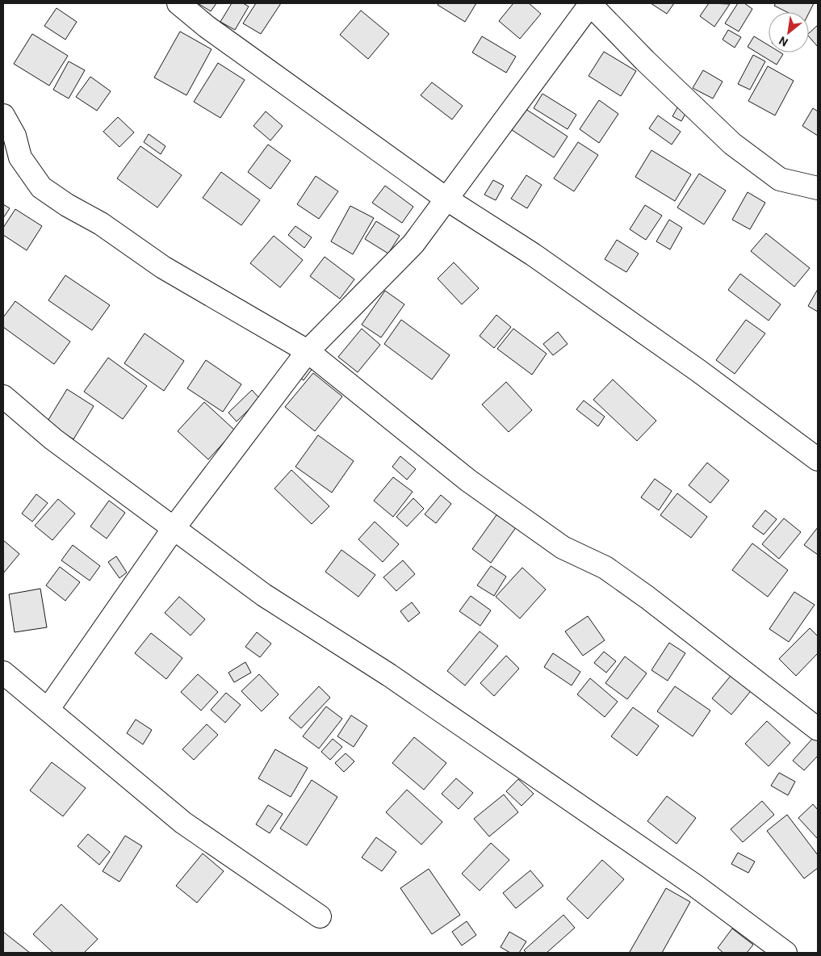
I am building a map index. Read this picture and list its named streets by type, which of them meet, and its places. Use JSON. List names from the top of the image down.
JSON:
{
  "north": "bottom left"
}
